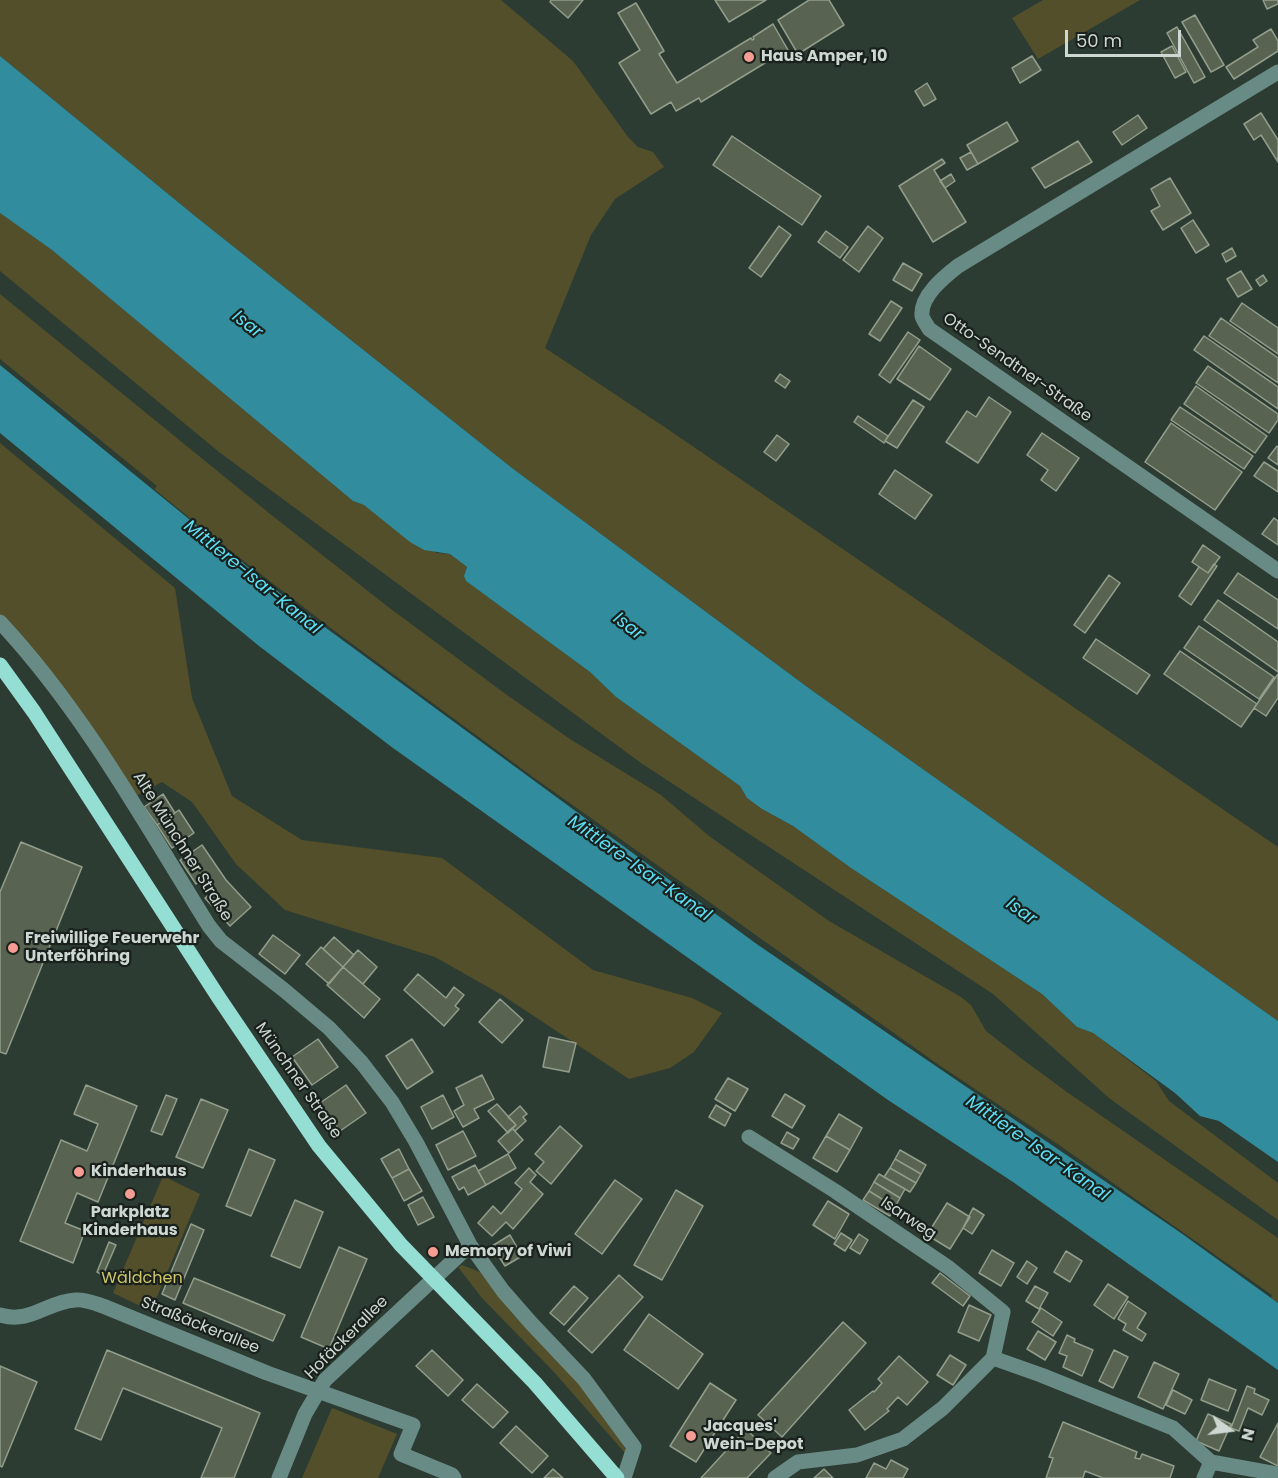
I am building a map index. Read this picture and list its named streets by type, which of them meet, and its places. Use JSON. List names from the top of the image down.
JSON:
{
  "streets": {
    "main road": ["Münchner Straße"],
    "street": [
      "Otto-Sendtner-Straße",
      "Alte Münchner Straße",
      "Isarweg",
      "Straßäckerallee",
      "Hofäckerallee"
    ]
  },
  "crossings": [
    ["Alte Münchner Straße", "Hofäckerallee"],
    ["Münchner Straße", "Hofäckerallee"],
    ["Straßäckerallee", "Hofäckerallee"]
  ],
  "water": ["Isar", "Mittlere-Isar-Kanal"],
  "parks": ["Wäldchen"],
  "places": [
    "Haus Amper, 10",
    "Freiwillige Feuerwehr Unterföhring",
    "Kinderhaus",
    "Parkplatz Kinderhaus",
    "Memory of Viwi",
    "Jacques' Wein-Depot"
  ],
  "scale_bar": "50 m",
  "north": "right"
}
